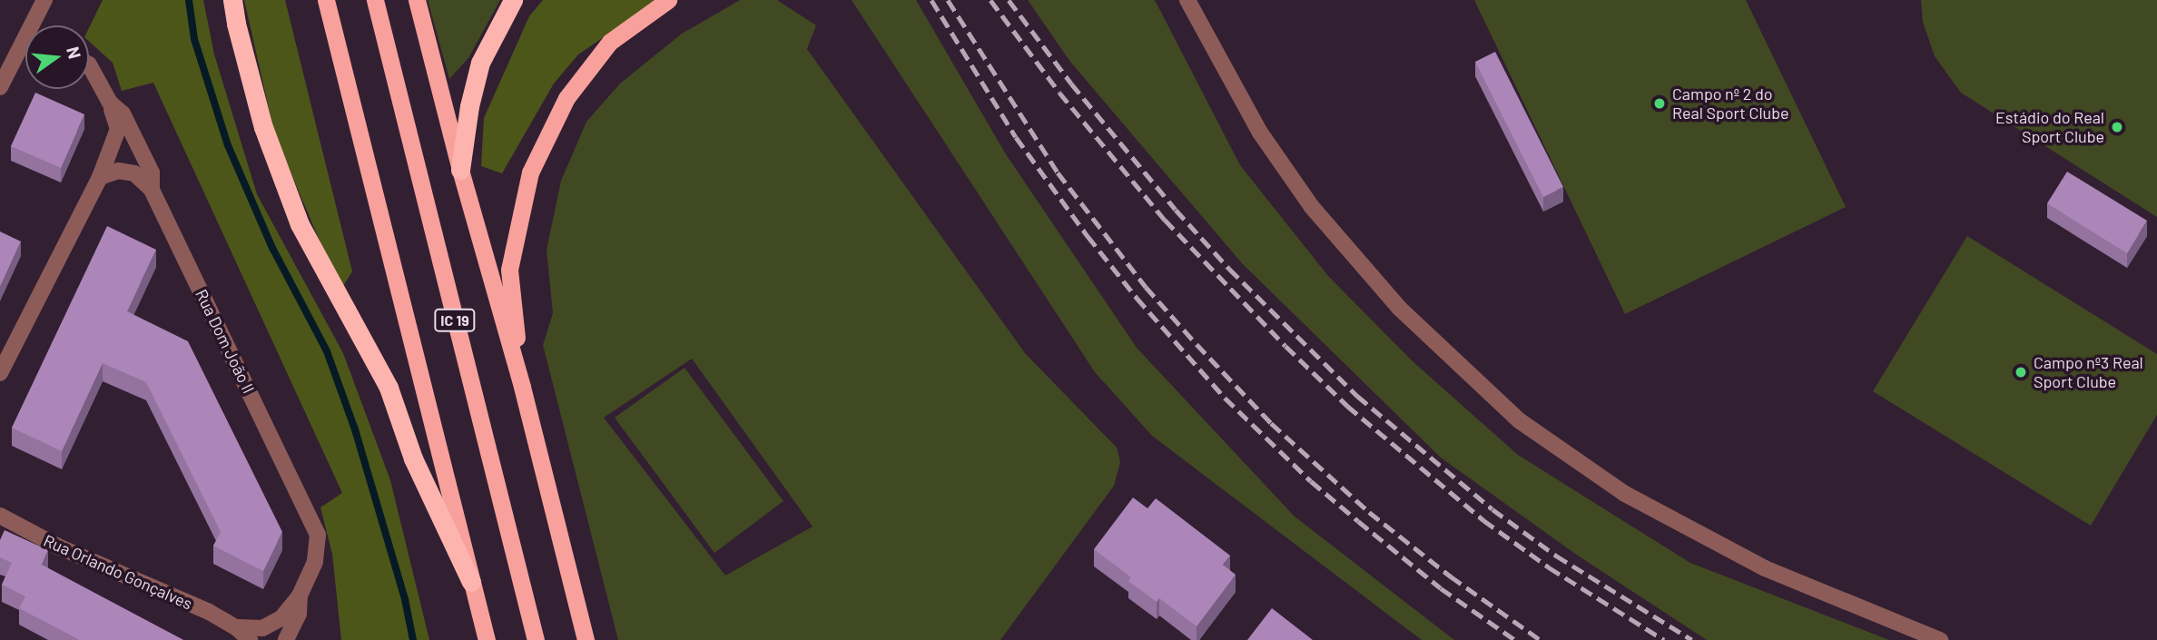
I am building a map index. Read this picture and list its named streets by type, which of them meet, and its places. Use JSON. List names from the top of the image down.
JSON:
{
  "streets": {
    "highway": ["IC 19"],
    "street": ["Rua Dom João II", "Rua Orlando Gonçalves"]
  },
  "places": ["Campo nº 2 do Real Sport Clube", "Estádio do Real Sport Clube", "Campo nº3 Real Sport Clube"],
  "north": "right"
}
